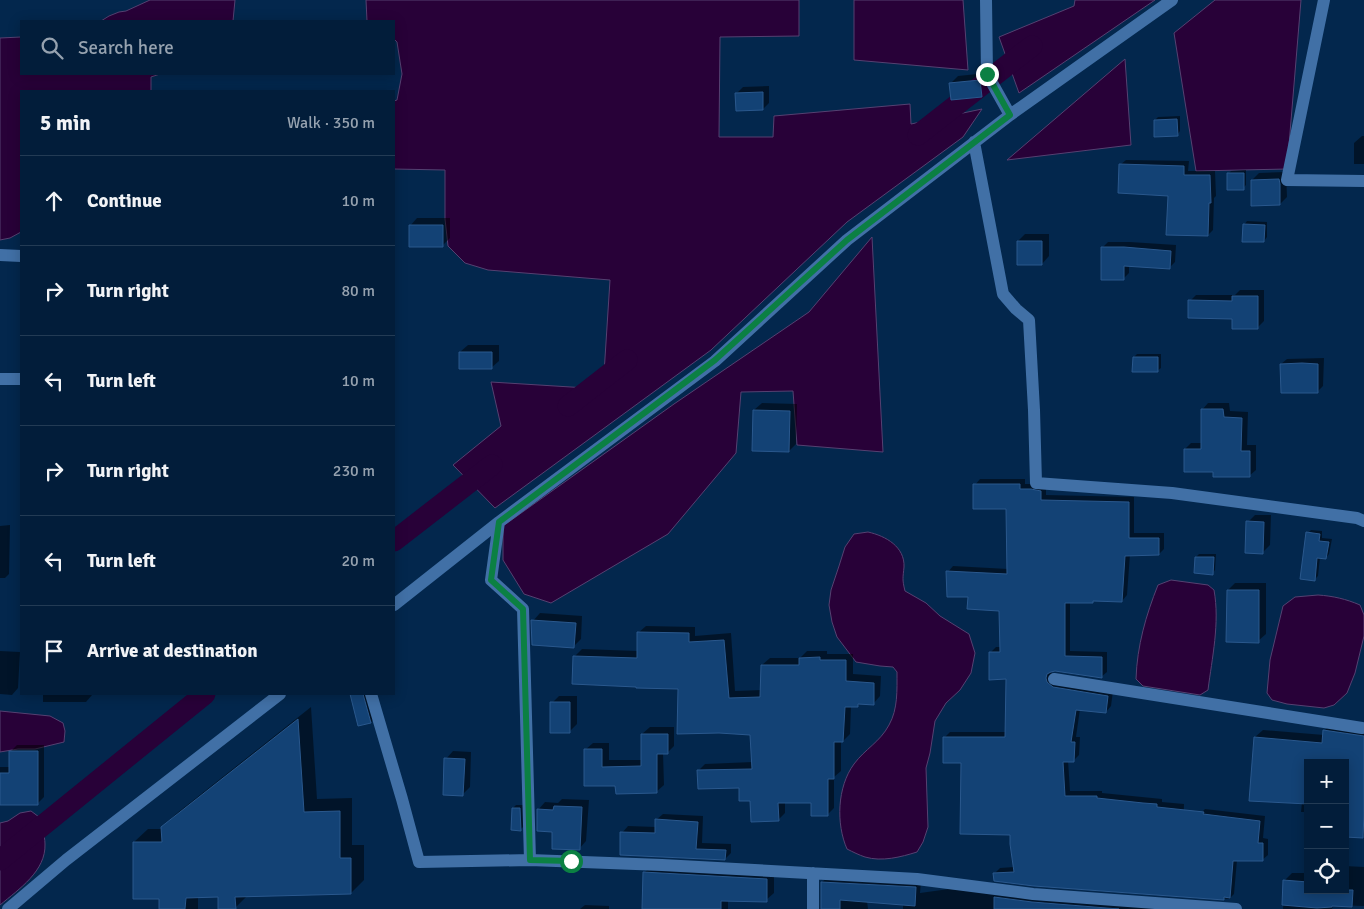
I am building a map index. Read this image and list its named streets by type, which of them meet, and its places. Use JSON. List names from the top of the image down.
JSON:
{
  "page": {
    "search": "Search here",
    "heading": ["5 min", "Walk · 350 m"],
    "list": [
      ["Continue", "10 m"],
      ["Turn right", "80 m"],
      ["Turn left", "10 m"],
      ["Turn right", "230 m"],
      ["Turn left", "20 m"],
      "Arrive at destination"
    ],
    "map_buttons": ["+", "−"]
  }
}
